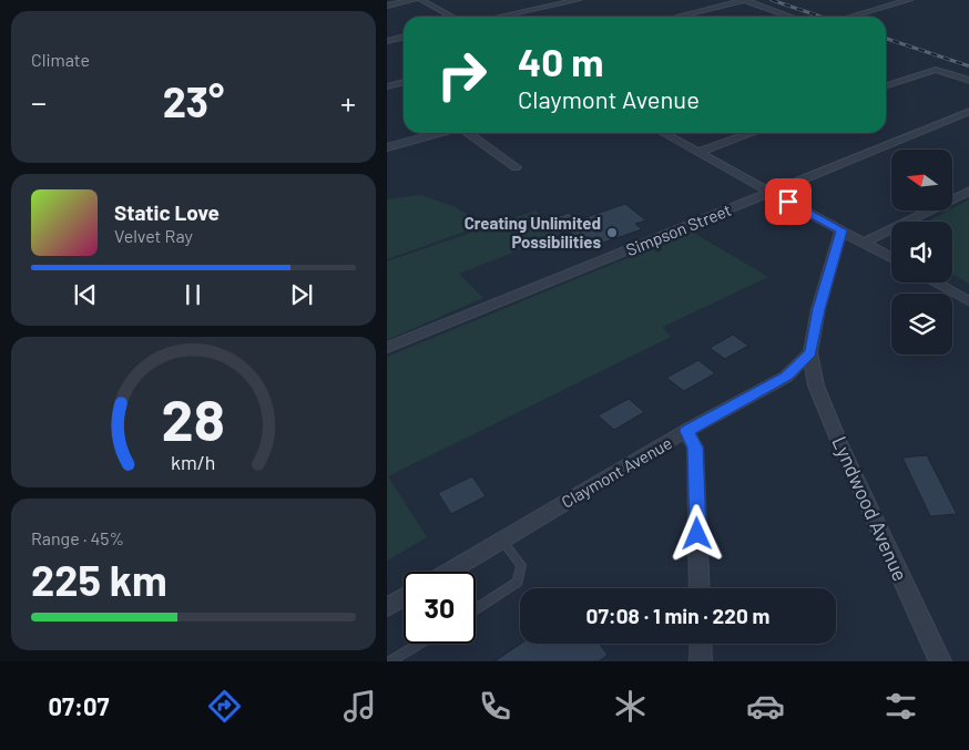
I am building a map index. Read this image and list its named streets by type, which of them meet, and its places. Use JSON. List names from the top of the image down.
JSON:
{
  "streets": {
    "street": ["Simpson Street", "Claymont Avenue", "Lyndwood Avenue"]
  },
  "crossings": [
    ["Claymont Avenue", "Lyndwood Avenue"]
  ],
  "places": ["Creating Unlimited Possibilities"],
  "north": "left",
  "page": {
    "tile": [
      "Climate",
      ["Range · 45%", "225 km"]
    ],
    "turn": ["40 m", "Claymont Avenue"],
    "heat": ["−", "23°", "+"],
    "song": ["Static Love", "Velvet Ray"],
    "limit": "30",
    "trip": "07:08 · 1 min · 220 m",
    "tabs": "07:07",
    "gauge": ["28", "km/h"]
  }
}
